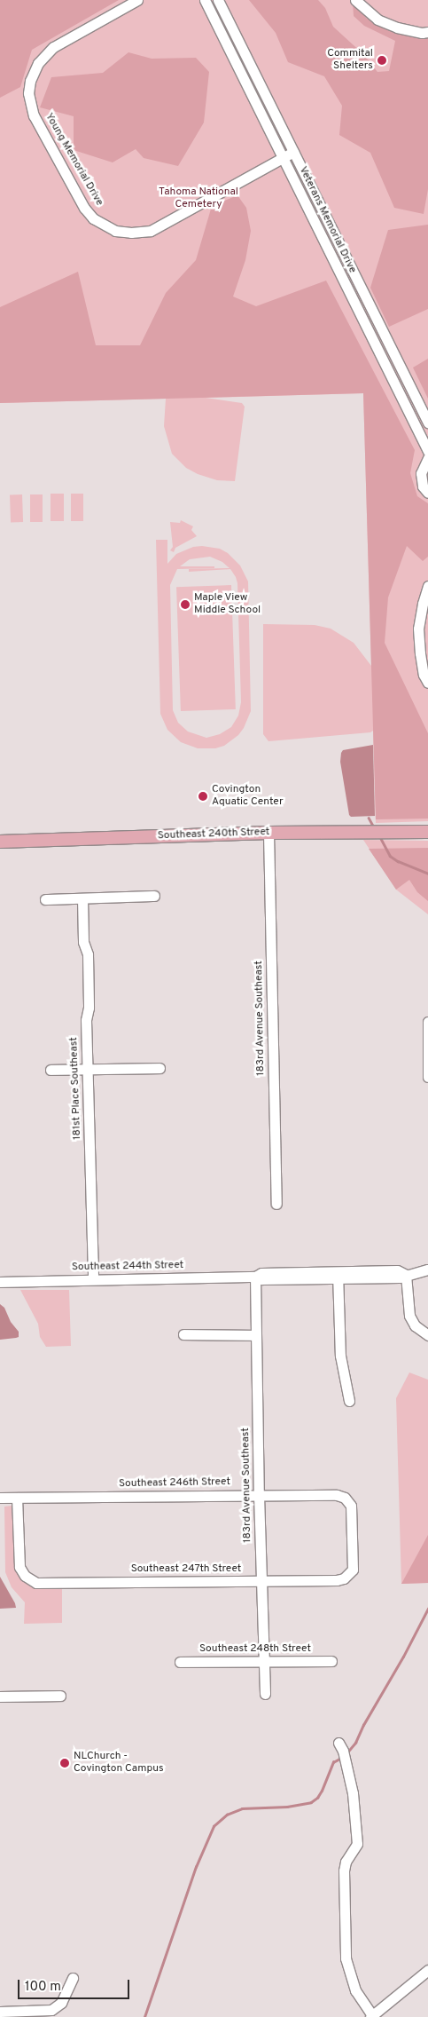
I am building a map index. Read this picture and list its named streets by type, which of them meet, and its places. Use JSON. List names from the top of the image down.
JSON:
{
  "streets": {
    "main road": ["Southeast 240th Street"],
    "street": [
      "Young Memorial Drive",
      "Veterans Memorial Drive",
      "183rd Avenue Southeast",
      "181st Place Southeast",
      "Southeast 244th Street",
      "Southeast 246th Street",
      "Southeast 247th Street",
      "Southeast 248th Street"
    ]
  },
  "crossings": [
    ["Young Memorial Drive", "Veterans Memorial Drive"],
    ["Southeast 240th Street", "183rd Avenue Southeast"],
    ["183rd Avenue Southeast", "Southeast 244th Street"],
    ["183rd Avenue Southeast", "Southeast 246th Street"],
    ["183rd Avenue Southeast", "Southeast 247th Street"],
    ["183rd Avenue Southeast", "Southeast 248th Street"],
    ["181st Place Southeast", "Southeast 244th Street"],
    ["Southeast 246th Street", "Southeast 247th Street"]
  ],
  "parks": ["Tahoma National Cemetery"],
  "places": [
    "Commital Shelters",
    "Maple View Middle School",
    "Covington Aquatic Center",
    "NLChurch - Covington Campus"
  ],
  "scale_bar": "100 m"
}
